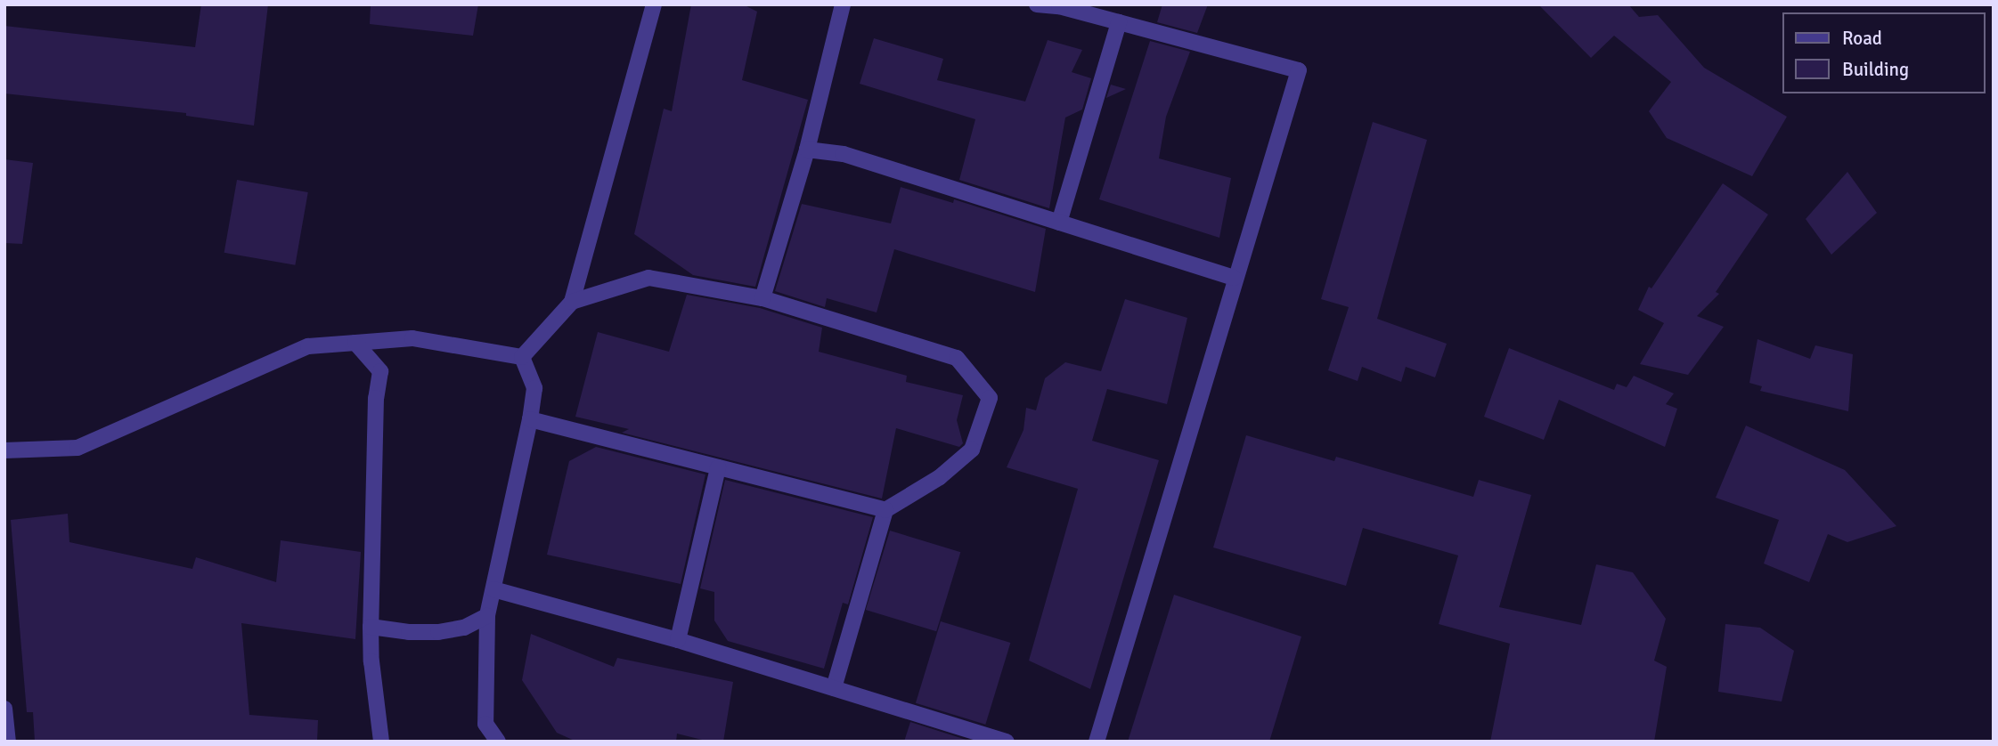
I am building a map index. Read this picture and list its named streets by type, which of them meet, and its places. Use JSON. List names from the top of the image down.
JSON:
{
  "legend": ["Road", "Building"]
}
